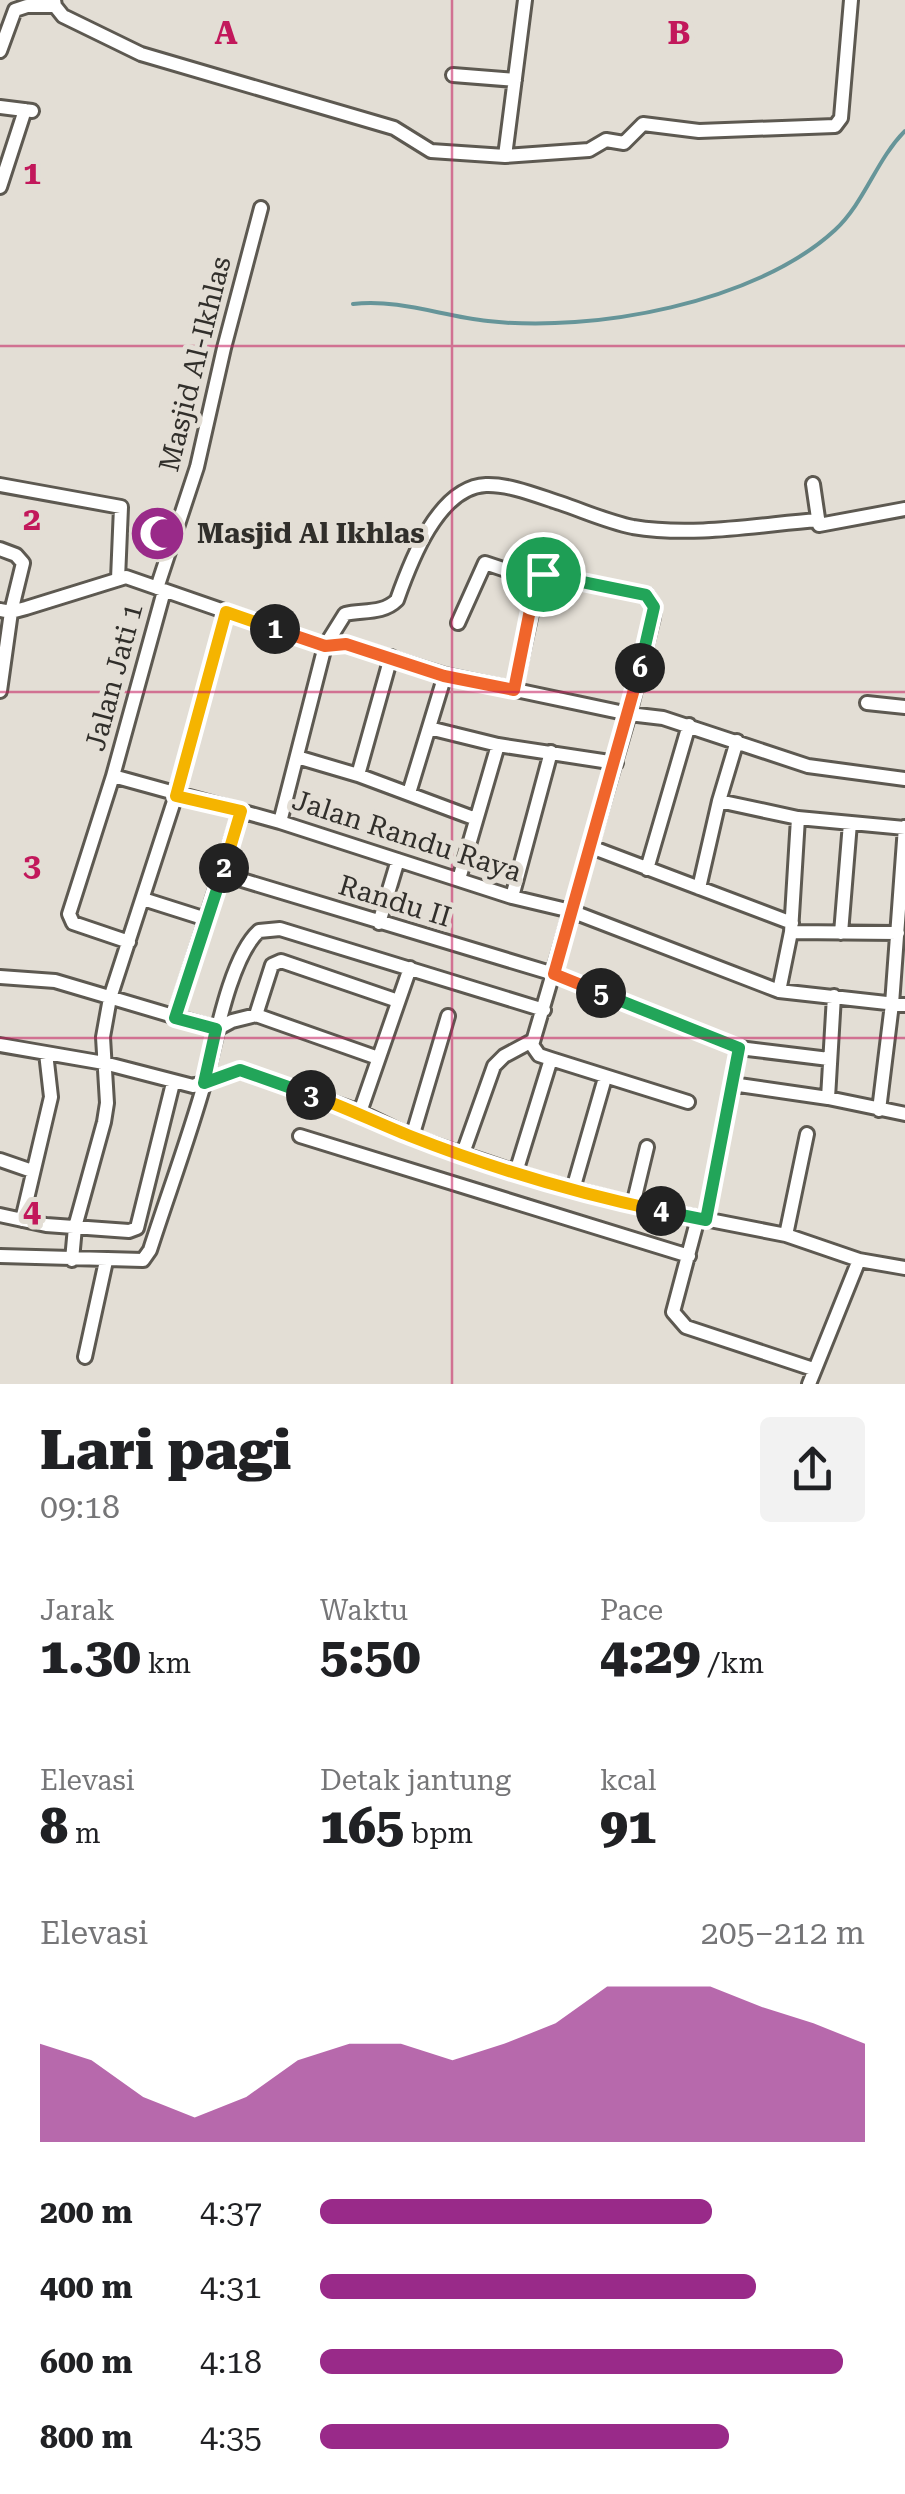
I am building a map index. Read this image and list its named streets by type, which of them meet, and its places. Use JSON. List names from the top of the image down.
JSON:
{
  "streets": {
    "street": [
      "Masjid Al-Ikhlas",
      "Jalan Jati 1",
      "Jalan Randu Raya",
      "Randu II"
    ]
  },
  "crossings": [
    ["Masjid Al-Ikhlas", "Jalan Jati 1"],
    ["Jalan Jati 1", "Jalan Randu Raya"]
  ],
  "places": {
    "mosque": ["Masjid Al Ikhlas"]
  },
  "page": {
    "pins": [
      "1",
      "6",
      "2",
      "5",
      "3",
      "4"
    ],
    "heading": ["Lari pagi", "09:18"],
    "stats": [
      ["Jarak", "1.30 km"],
      ["Waktu", "5:50"],
      ["Pace", "4:29 /km"],
      ["Elevasi", "8 m"],
      ["Detak jantung", "165 bpm"],
      ["kcal", "91"]
    ],
    "chart": ["Elevasi", "205–212 m"],
    "list": [
      {
        "name": "200 m",
        "note": "4:37"
      },
      {
        "name": "400 m",
        "note": "4:31"
      },
      {
        "name": "600 m",
        "note": "4:18"
      },
      {
        "name": "800 m",
        "note": "4:35"
      }
    ]
  },
  "grid": {
    "columns": ["A", "B"],
    "rows": [
      "1",
      "2",
      "3",
      "4"
    ]
  }
}
